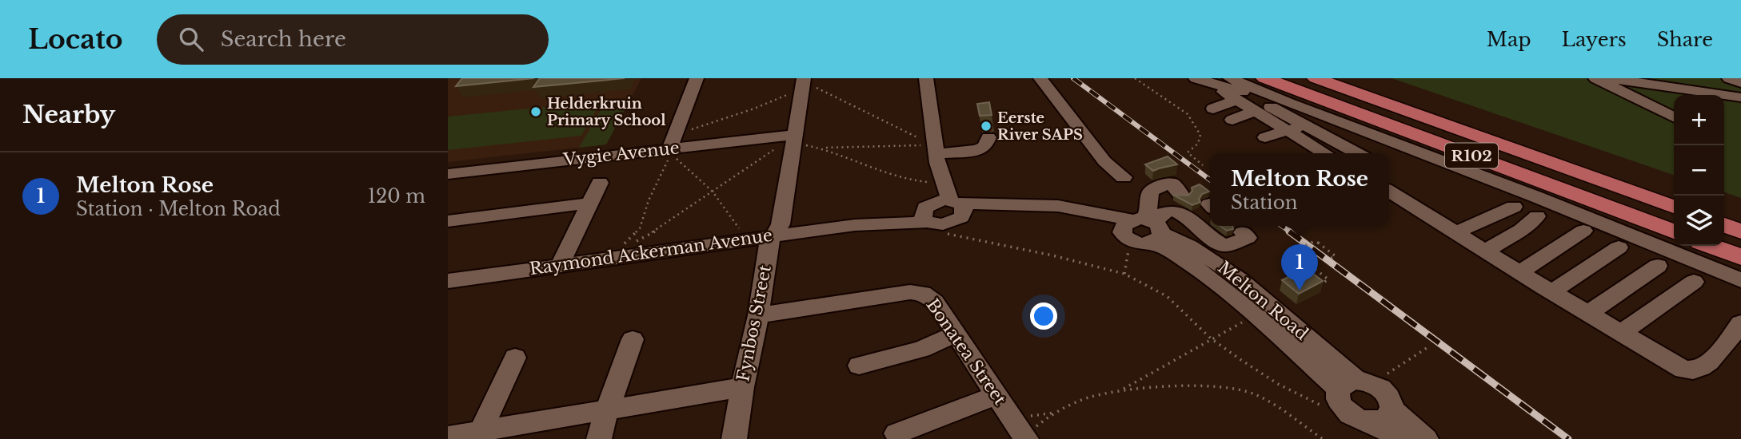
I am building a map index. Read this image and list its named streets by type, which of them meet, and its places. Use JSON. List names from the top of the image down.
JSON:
{
  "streets": {
    "main road": ["R102"],
    "street": [
      "Vygie Avenue",
      "Raymond Ackerman Avenue",
      "Melton Road",
      "Fynbos Street",
      "Bonatea Street"
    ]
  },
  "crossings": [
    ["Vygie Avenue", "Fynbos Street"],
    ["Raymond Ackerman Avenue", "Melton Road"],
    ["Raymond Ackerman Avenue", "Fynbos Street"],
    ["Fynbos Street", "Bonatea Street"]
  ],
  "places": ["Helderkruin Primary School", "Eerste River SAPS"],
  "page": {
    "header": "Locato",
    "search": "Search here",
    "nav": ["Map", "Layers", "Share"],
    "heading": "Nearby",
    "map_buttons": ["+", "−"],
    "list": [
      {
        "mark": "1",
        "name": "Melton Rose",
        "note": "Station · Melton Road",
        "value": "120 m"
      }
    ],
    "popup": ["Melton Rose", "Station"],
    "pins": "1"
  }
}
